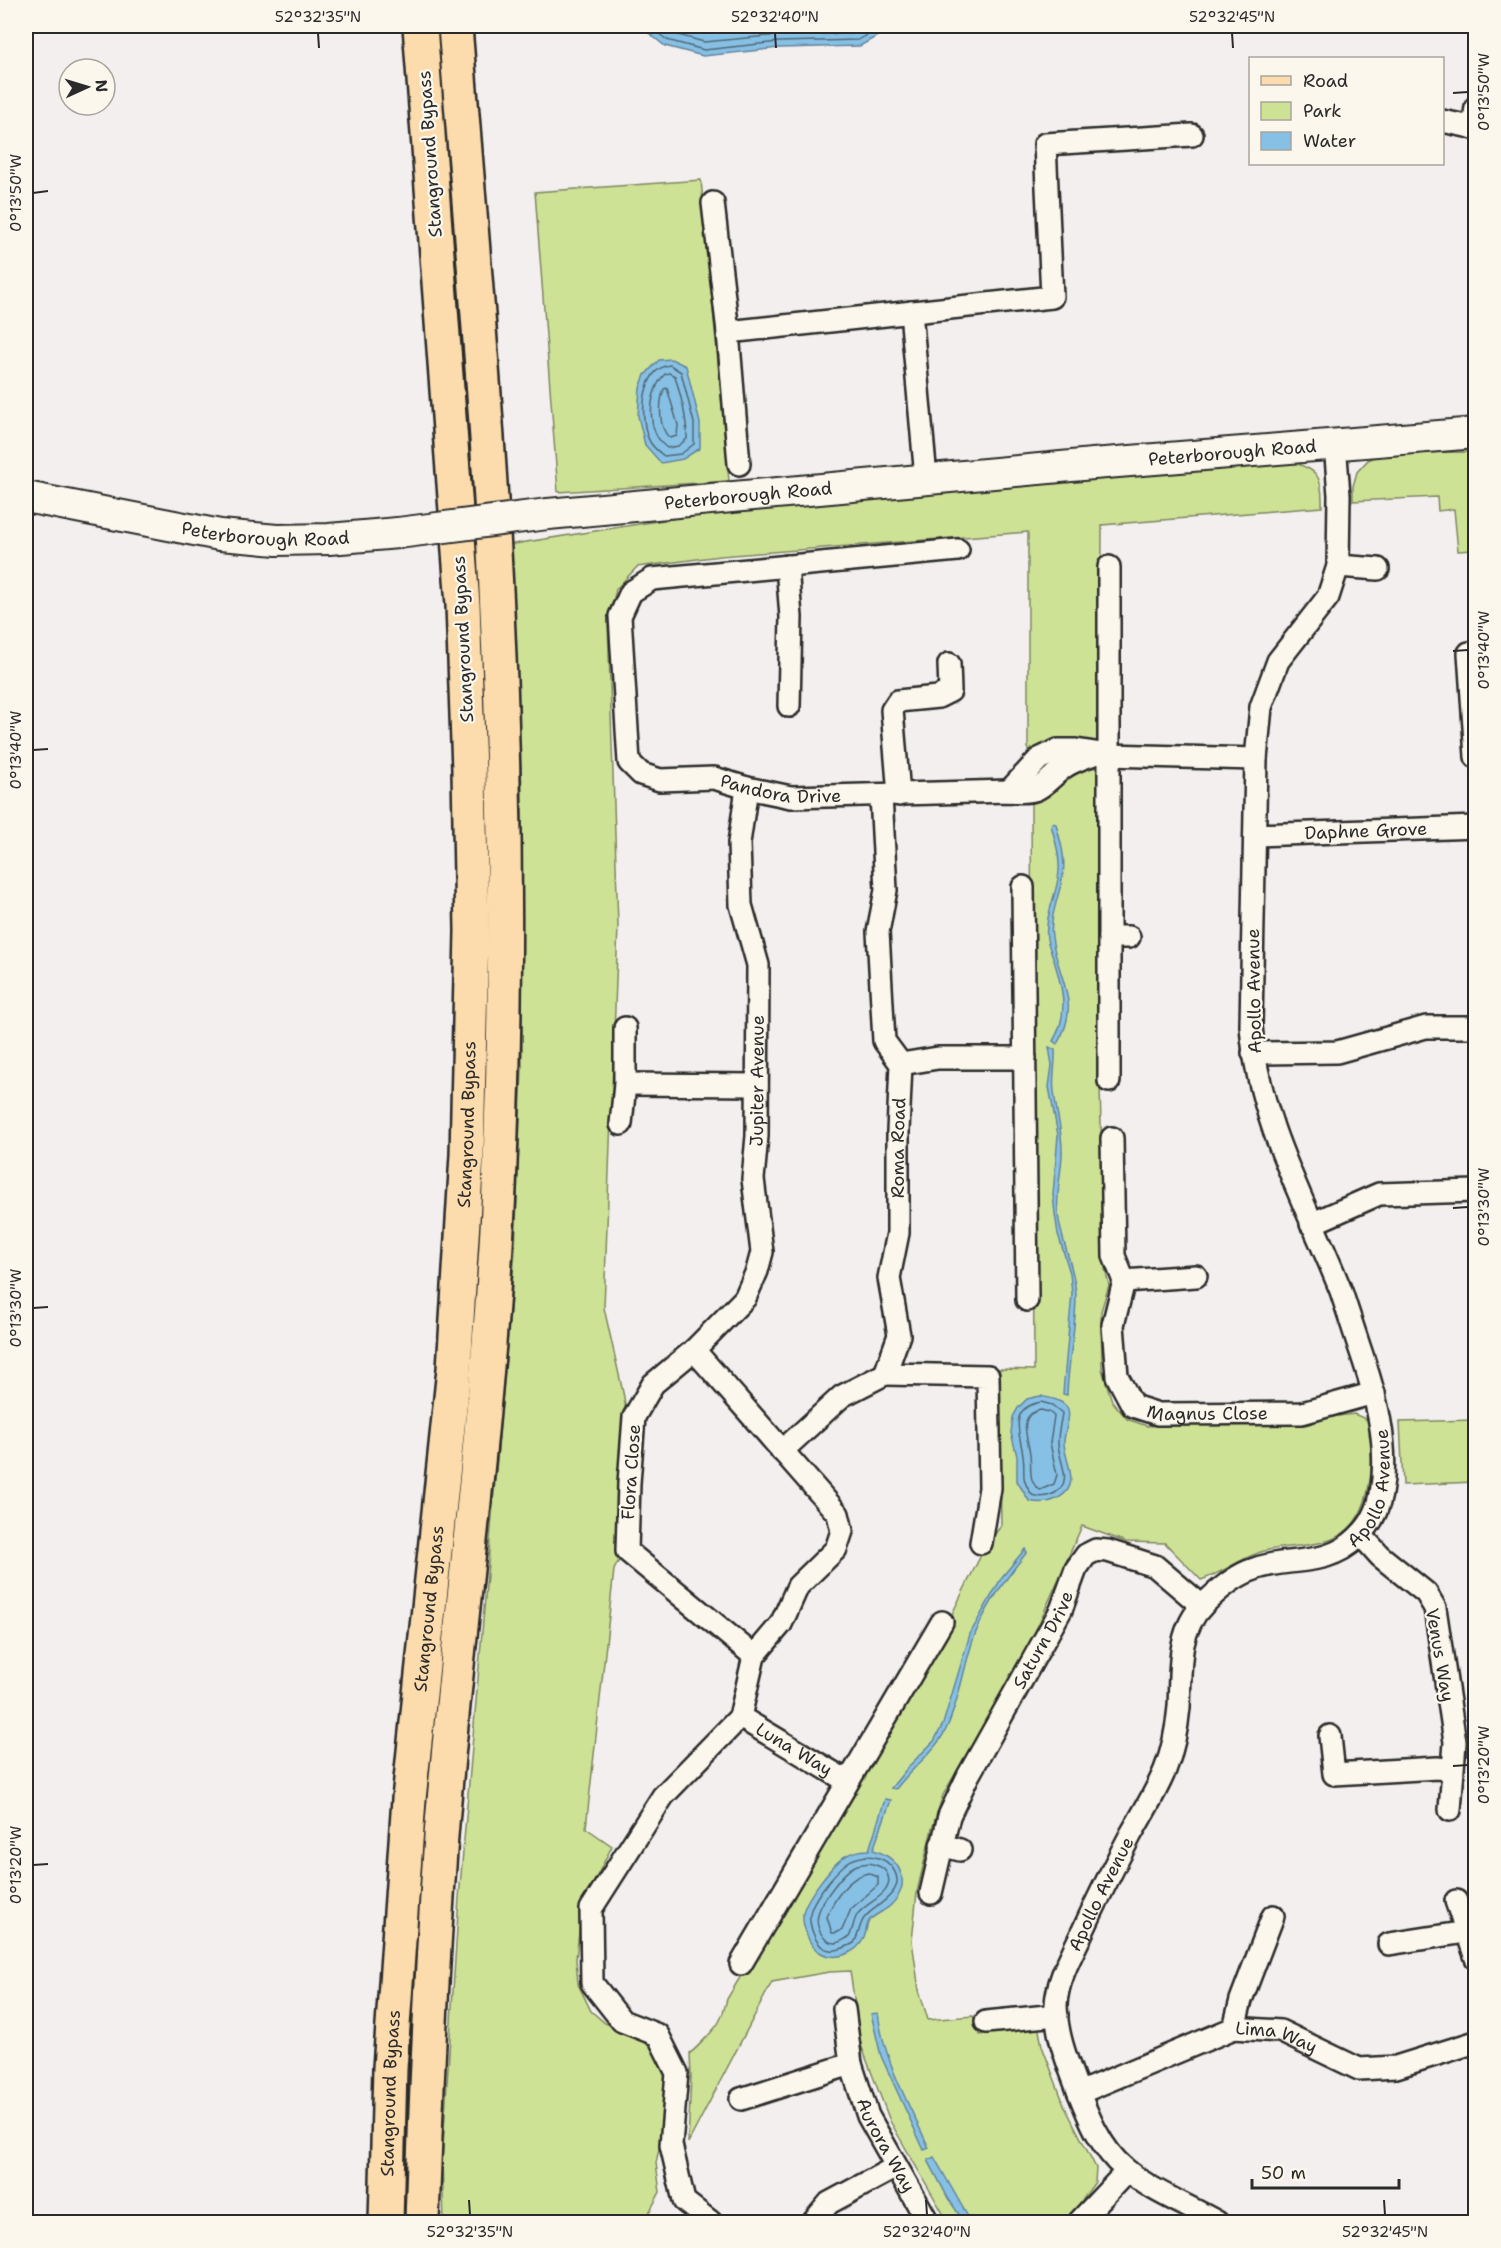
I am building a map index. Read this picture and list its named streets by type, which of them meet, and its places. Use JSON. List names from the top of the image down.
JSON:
{
  "streets": {
    "main road": ["Stanground Bypass", "Peterborough Road"],
    "street": [
      "Pandora Drive",
      "Daphne Grove",
      "Apollo Avenue",
      "Jupiter Avenue",
      "Roma Road",
      "Magnus Close",
      "Flora Close",
      "Saturn Drive",
      "Venus Way",
      "Luna Way",
      "Lima Way",
      "Aurora Way"
    ]
  },
  "crossings": [
    ["Peterborough Road", "Apollo Avenue"],
    ["Pandora Drive", "Jupiter Avenue"],
    ["Daphne Grove", "Apollo Avenue"],
    ["Apollo Avenue", "Magnus Close"],
    ["Apollo Avenue", "Saturn Drive"],
    ["Apollo Avenue", "Venus Way"],
    ["Apollo Avenue", "Lima Way"],
    ["Jupiter Avenue", "Flora Close"]
  ],
  "legend": ["Road", "Park", "Water"],
  "scale_bar": "50 m",
  "north": "right",
  "coordinates": [
    "52°32'35\"N",
    "52°32'40\"N",
    "52°32'45\"N",
    "0°13'50\"W",
    "0°13'40\"W",
    "0°13'30\"W",
    "0°13'20\"W"
  ]
}
